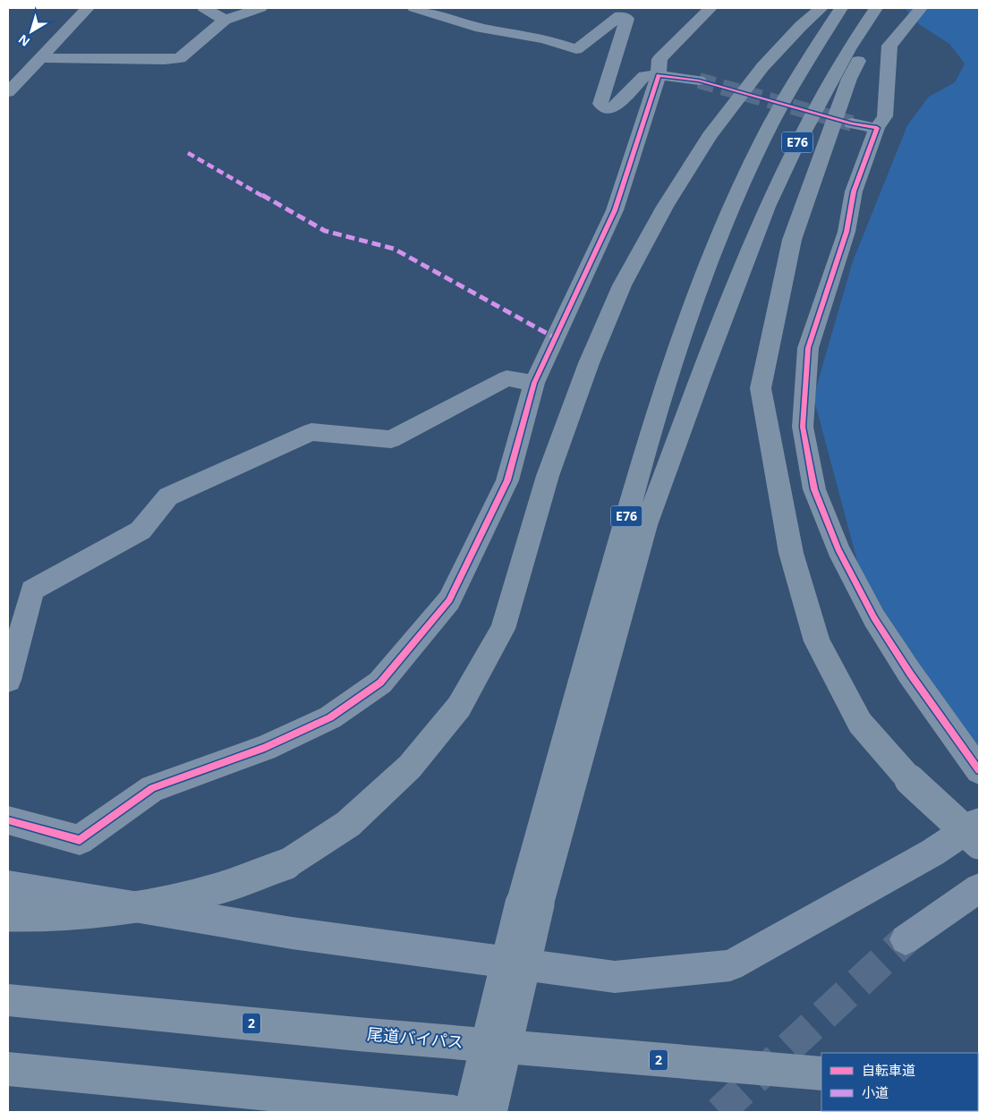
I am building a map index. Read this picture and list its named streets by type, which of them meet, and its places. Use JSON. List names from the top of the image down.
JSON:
{
  "streets": {
    "highway": ["E76", "2", "尾道バイパス"]
  },
  "legend": ["自転車道", "小道"],
  "north": "bottom left"
}
